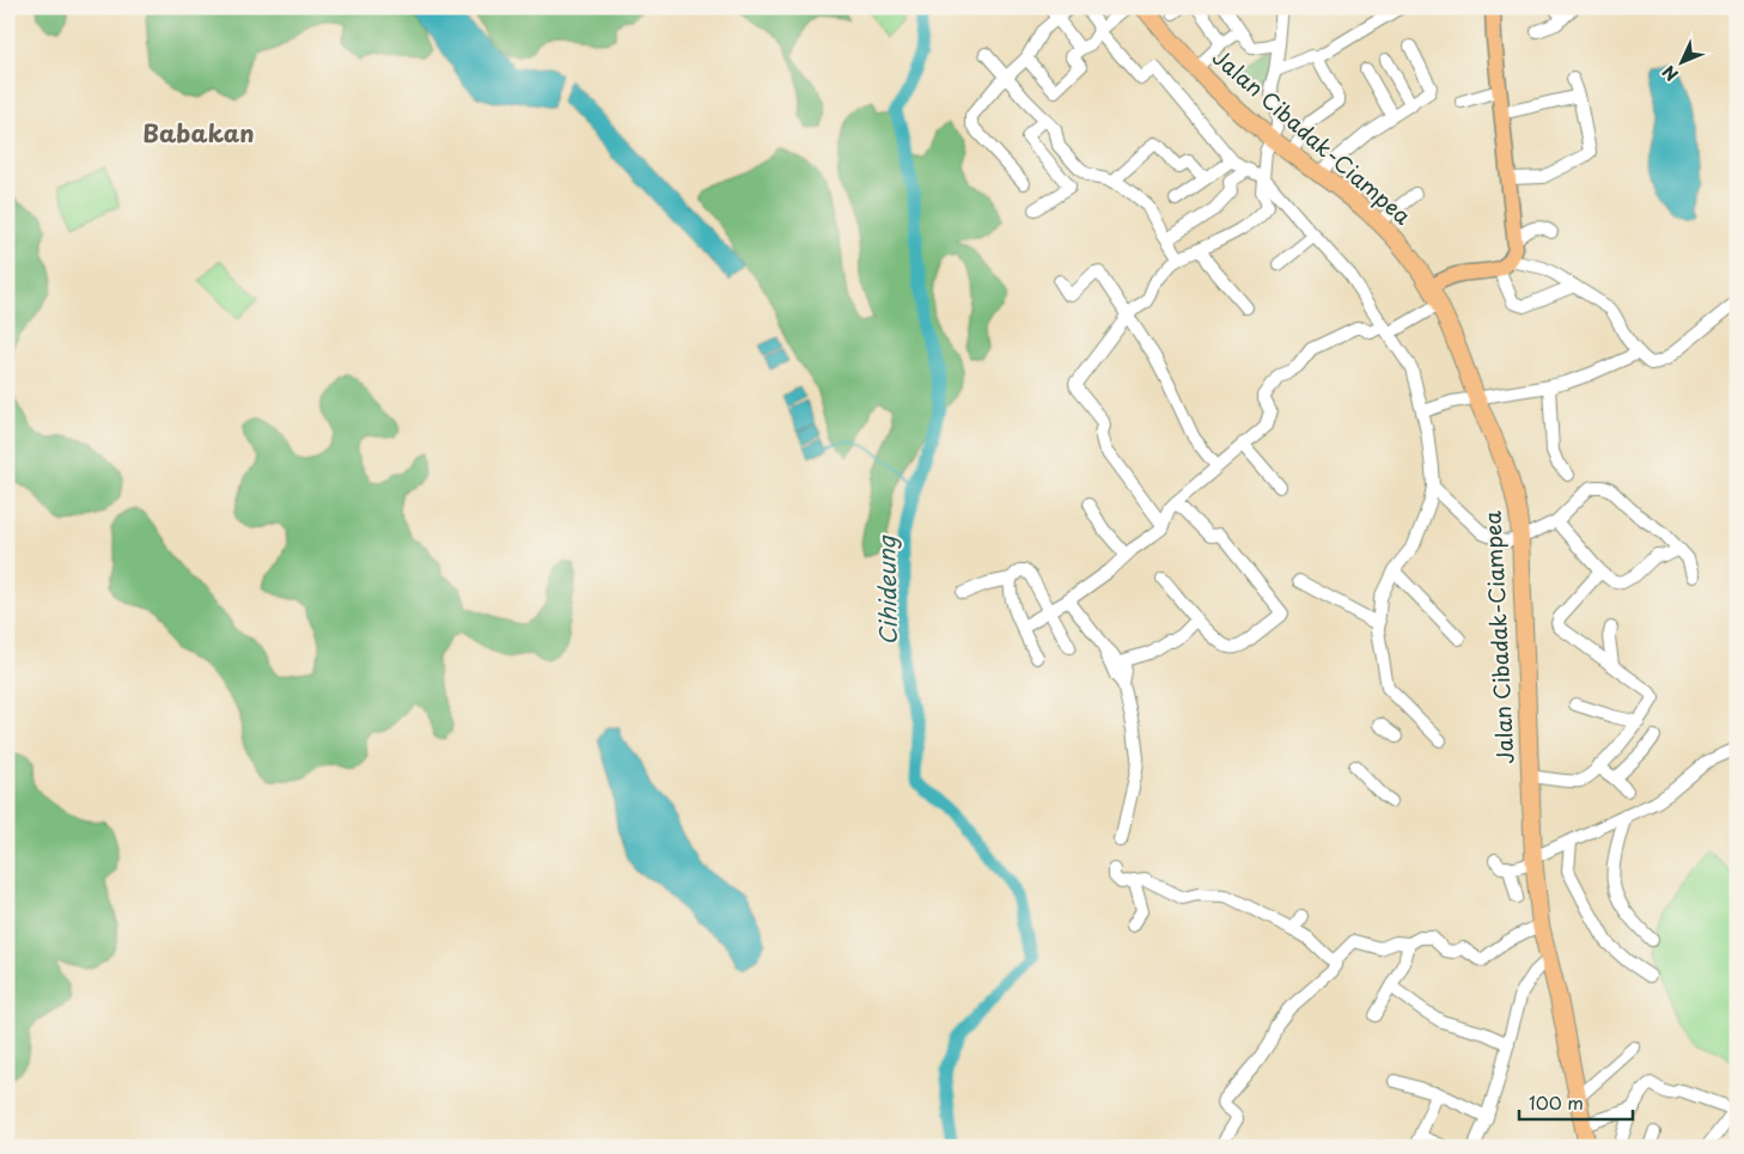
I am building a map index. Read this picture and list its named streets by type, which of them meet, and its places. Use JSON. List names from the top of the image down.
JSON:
{
  "streets": {
    "highway": ["Jalan Cibadak-Ciampea"]
  },
  "districts": ["Babakan"],
  "water": ["Cihideung"],
  "scale_bar": "100 m",
  "north": "bottom left"
}
